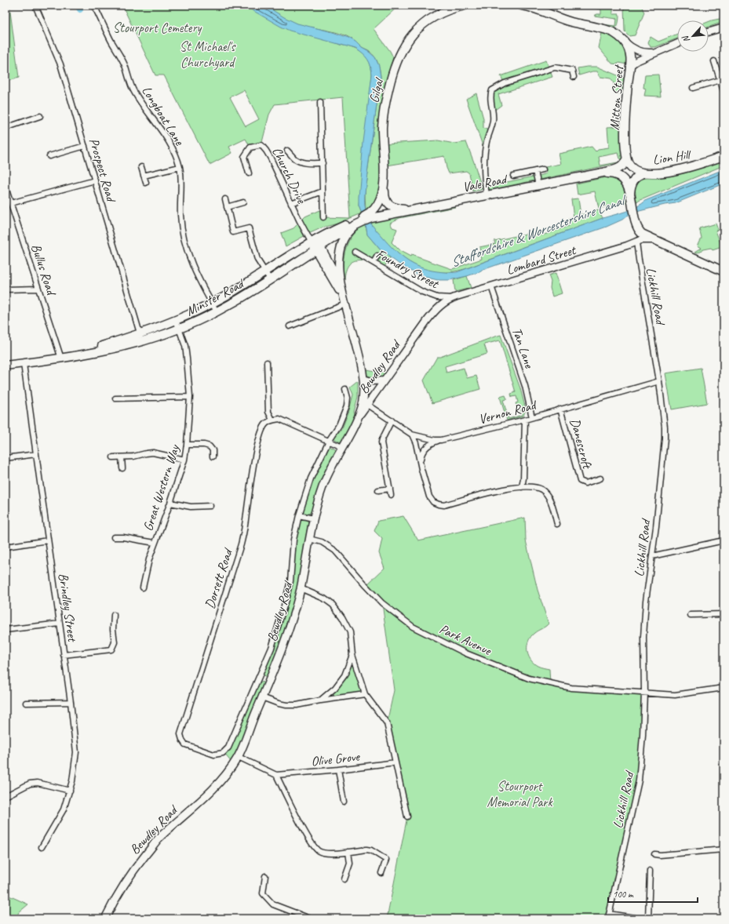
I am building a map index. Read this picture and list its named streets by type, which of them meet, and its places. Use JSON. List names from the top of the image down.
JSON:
{
  "streets": {
    "main road": [
      "Gilgal",
      "Mitton Street",
      "Lion Hill",
      "Vale Road",
      "Minster Road",
      "Bewdley Road"
    ],
    "street": [
      "Longboat Lane",
      "Prospect Road",
      "Church Drive",
      "Lombard Street",
      "Foundry Street",
      "Bullus Road",
      "Lickhill Road",
      "Tan Lane",
      "Vernon Road",
      "Danescroft",
      "Great Western Way",
      "Dorsett Road",
      "Brindley Street",
      "Park Avenue",
      "Olive Grove"
    ]
  },
  "crossings": [
    ["Gilgal", "Vale Road"],
    ["Mitton Street", "Lion Hill"],
    ["Mitton Street", "Vale Road"],
    ["Longboat Lane", "Minster Road"],
    ["Lion Hill", "Vale Road"],
    ["Prospect Road", "Minster Road"],
    ["Church Drive", "Minster Road"],
    ["Lombard Street", "Foundry Street"],
    ["Lombard Street", "Lickhill Road"],
    ["Lombard Street", "Tan Lane"],
    ["Lombard Street", "Bewdley Road"],
    ["Foundry Street", "Bewdley Road"],
    ["Bullus Road", "Minster Road"],
    ["Lickhill Road", "Vernon Road"],
    ["Lickhill Road", "Park Avenue"],
    ["Minster Road", "Great Western Way"],
    ["Minster Road", "Brindley Street"],
    ["Tan Lane", "Vernon Road"],
    ["Bewdley Road", "Vernon Road"],
    ["Bewdley Road", "Dorsett Road"],
    ["Bewdley Road", "Park Avenue"],
    ["Vernon Road", "Danescroft"]
  ],
  "water": ["Staffordshire & Worcestershire Canal"],
  "parks": ["Stourport Cemetery", "St Michael's Churchyard", "Stourport Memorial Park"],
  "scale_bar": "100 m",
  "north": "bottom left"
}
